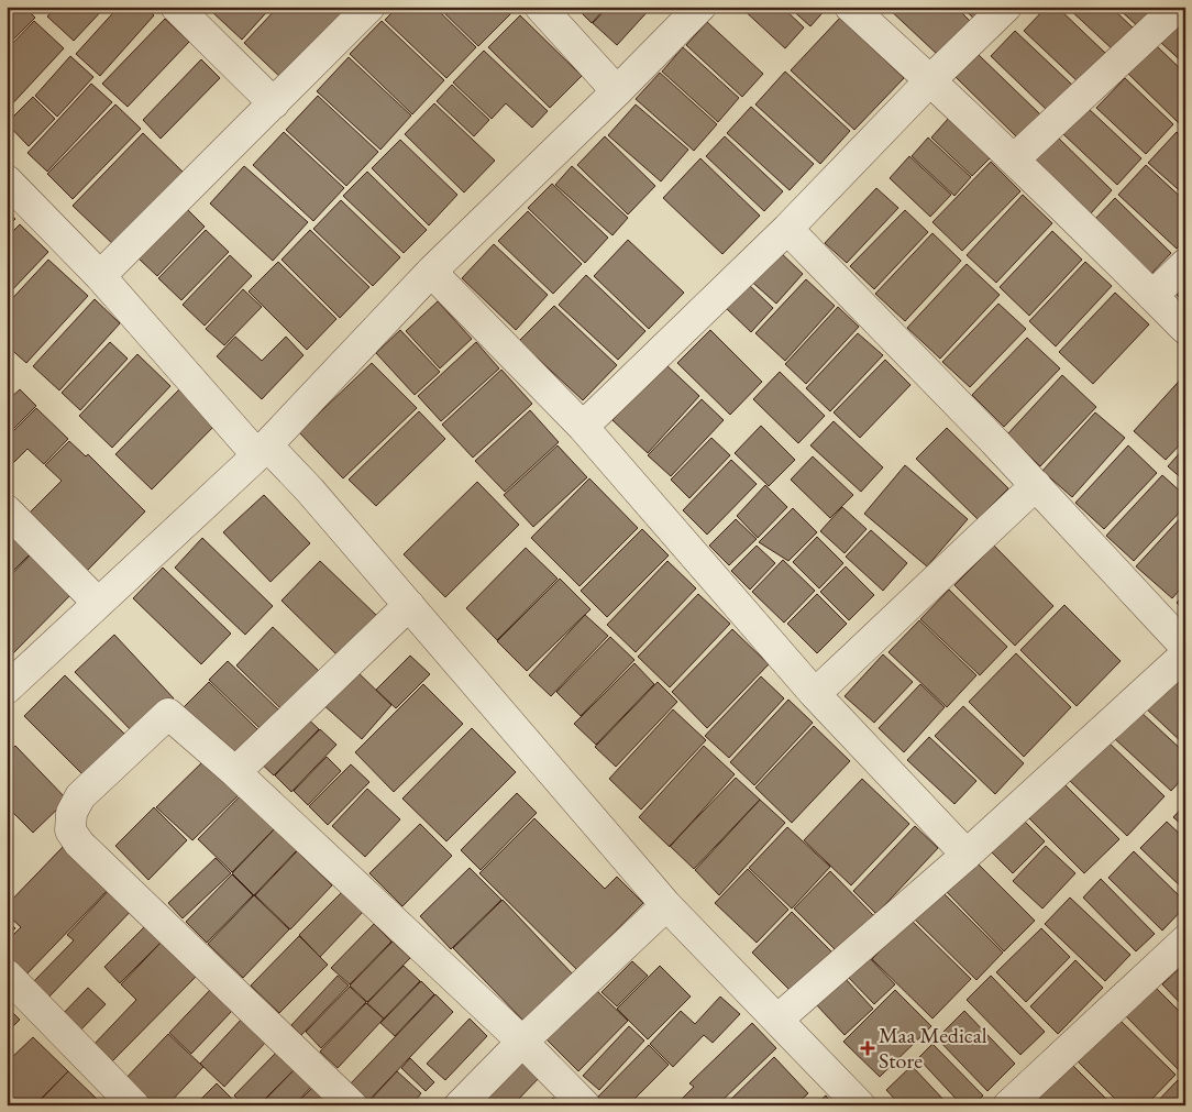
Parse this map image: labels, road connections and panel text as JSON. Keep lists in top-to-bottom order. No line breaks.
{"places":{"health":["Maa Medical Store"]}}
